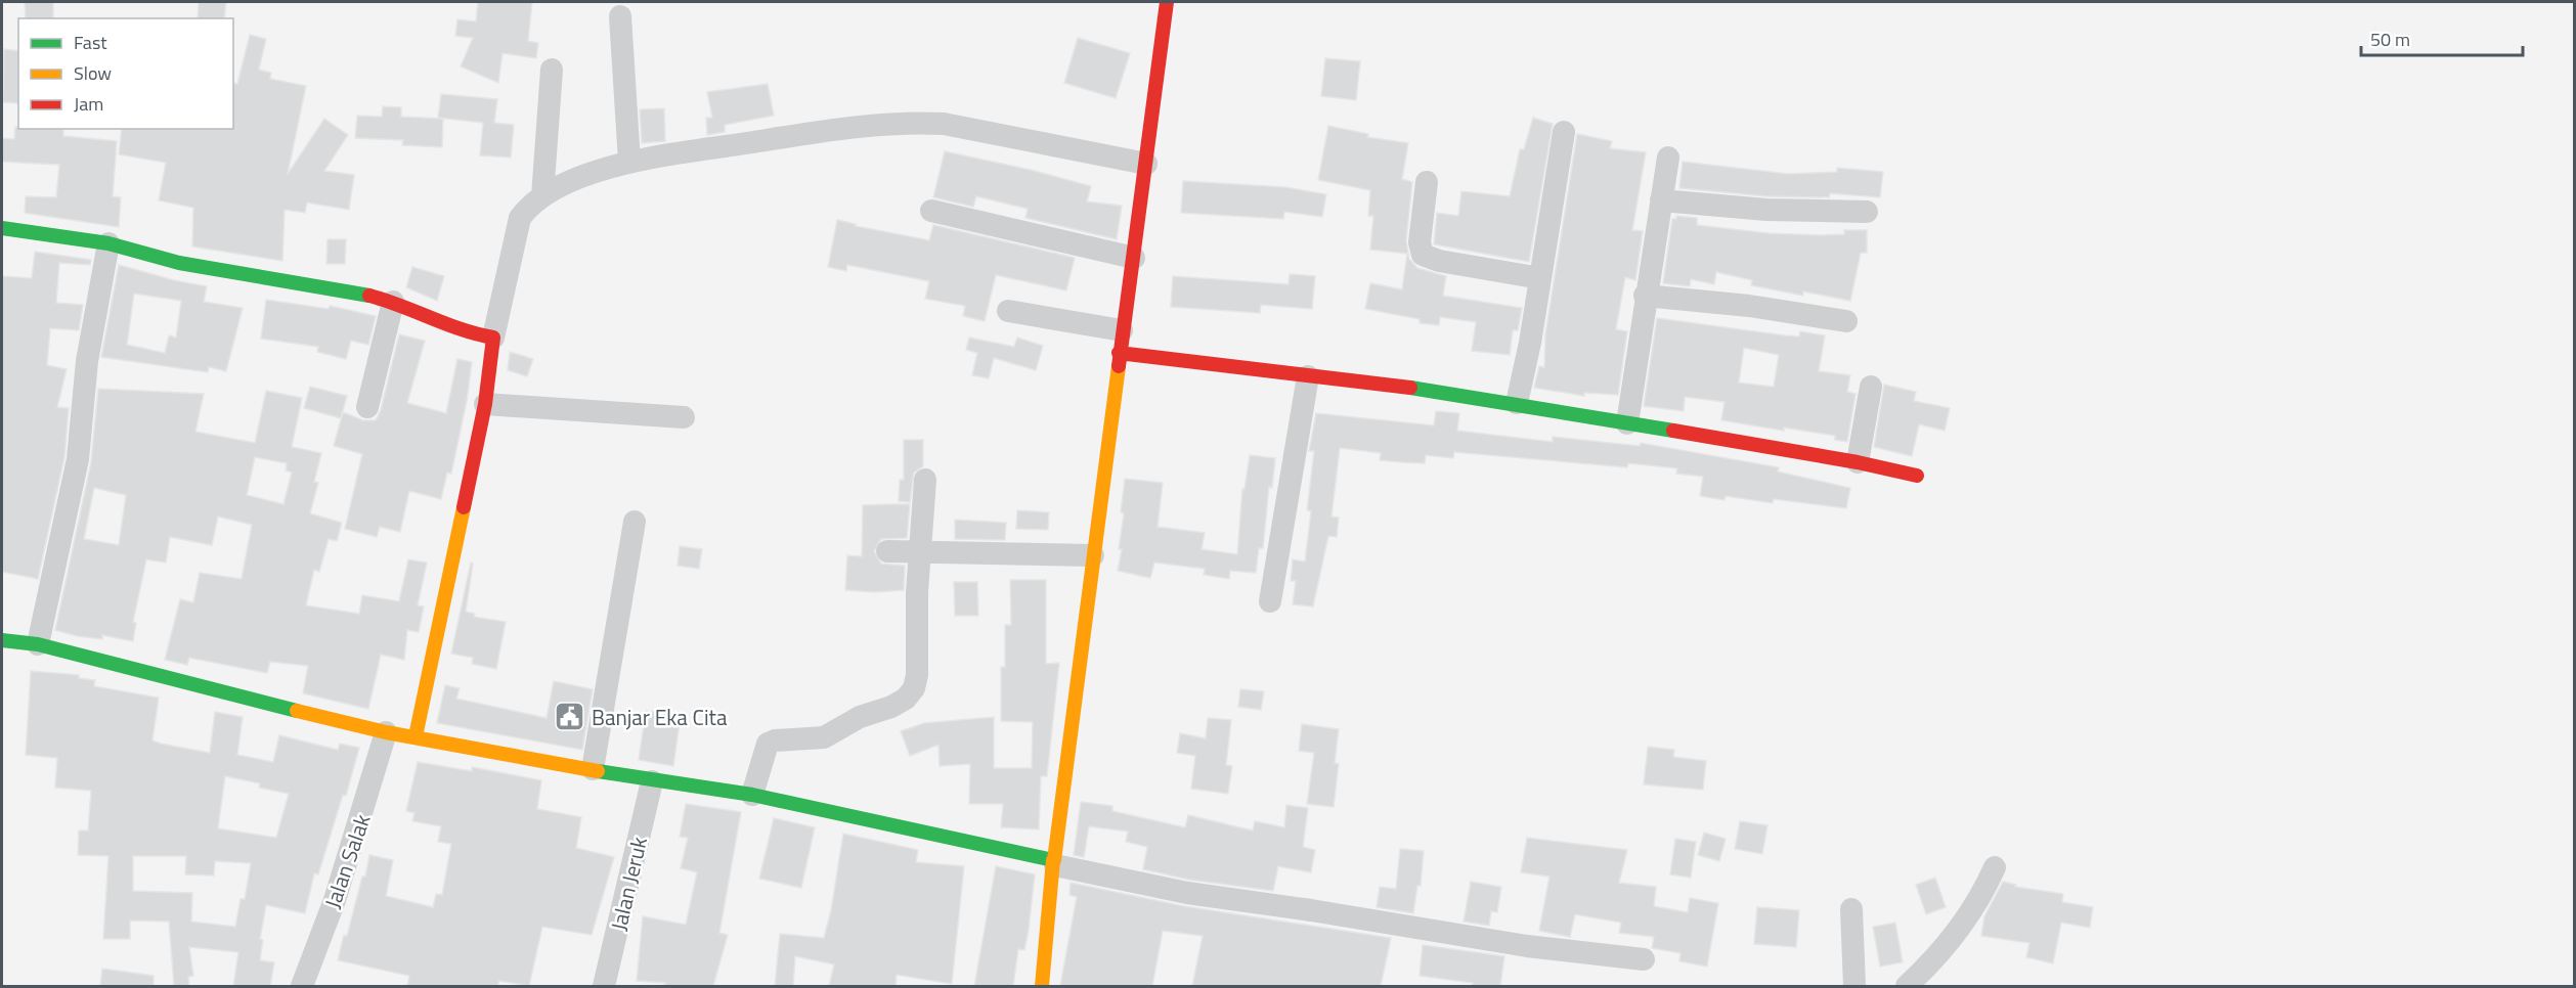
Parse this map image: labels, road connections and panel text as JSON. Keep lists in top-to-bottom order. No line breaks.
{"streets":{"street":["Jalan Salak","Jalan Jeruk"]},"places":{"public building":["Banjar Eka Cita"]},"legend":["Fast","Slow","Jam"],"scale_bar":"50 m"}
